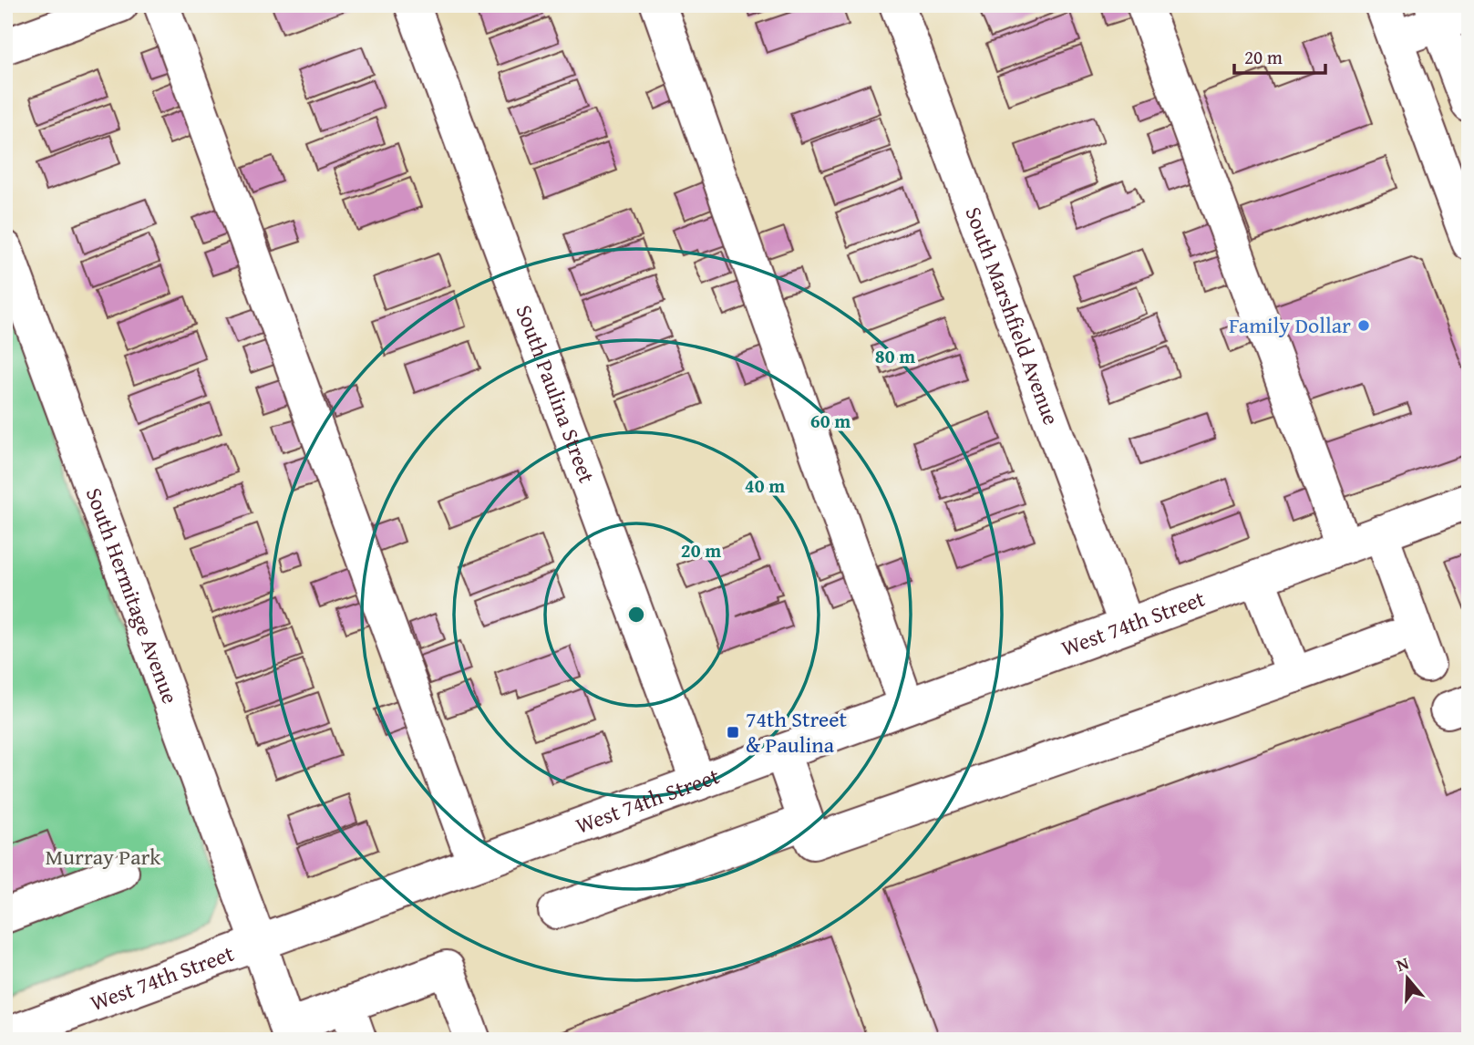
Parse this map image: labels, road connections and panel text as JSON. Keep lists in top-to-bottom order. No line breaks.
{"streets":{"street":["South Marshfield Avenue","South Paulina Street","South Hermitage Avenue","West 74th Street"]},"crossings":[["South Marshfield Avenue","West 74th Street"],["South Paulina Street","West 74th Street"],["South Hermitage Avenue","West 74th Street"]],"parks":["Murray Park"],"places":{"other":["Family Dollar"],"transit":["74th Street & Paulina"]},"scale_bar":"20 m","north":"top","rings":["80 m","60 m","40 m","20 m"]}
